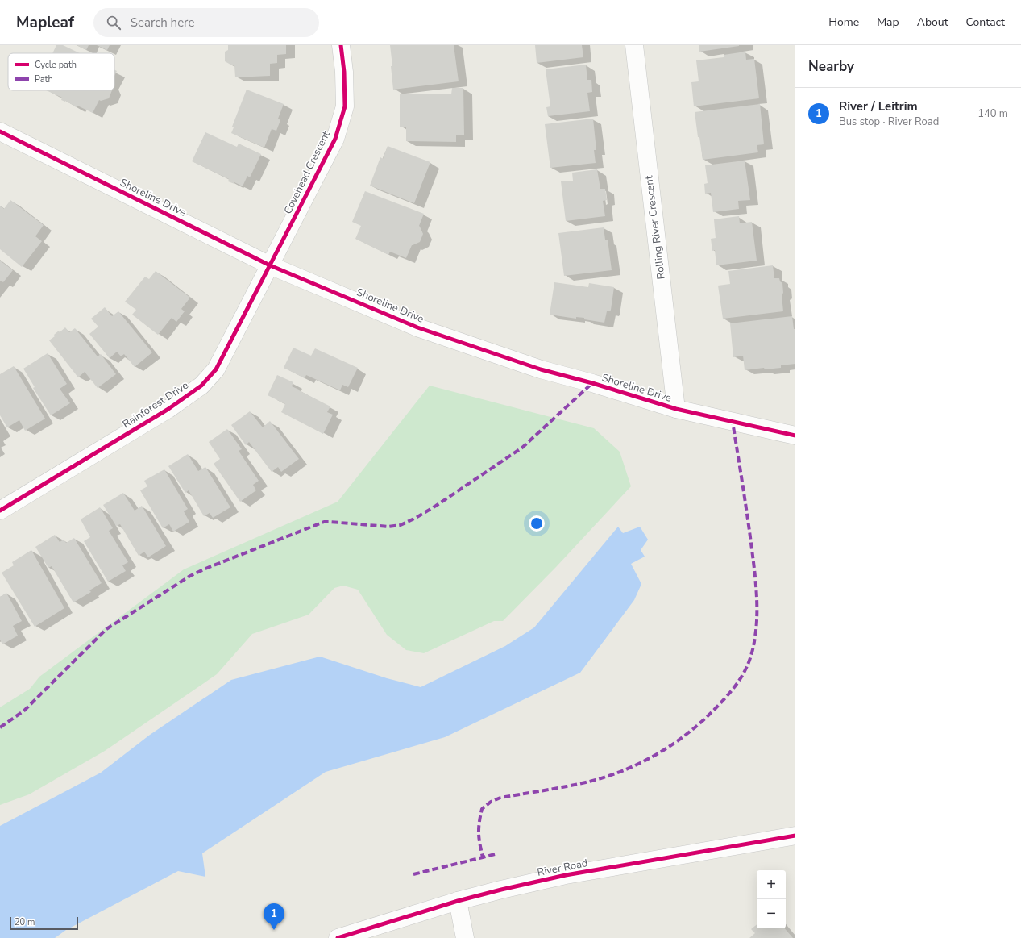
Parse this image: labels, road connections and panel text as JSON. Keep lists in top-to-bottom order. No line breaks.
{"streets":{"street":["Covehead Crescent","Shoreline Drive","Rolling River Crescent","Rainforest Drive","River Road"]},"crossings":[["Covehead Crescent","Shoreline Drive"],["Covehead Crescent","Rainforest Drive"],["Shoreline Drive","Rolling River Crescent"],["Shoreline Drive","Rainforest Drive"]],"legend":["Cycle path","Path"],"scale_bar":"20 m","page":{"header":"Mapleaf","search":"Search here","nav":["Home","Map","About","Contact"],"heading":"Nearby","list":[{"mark":"1","name":"River / Leitrim","note":"Bus stop · River Road","value":"140 m"}],"map_buttons":["+","−"],"pins":"1","scale":"20 m"}}
